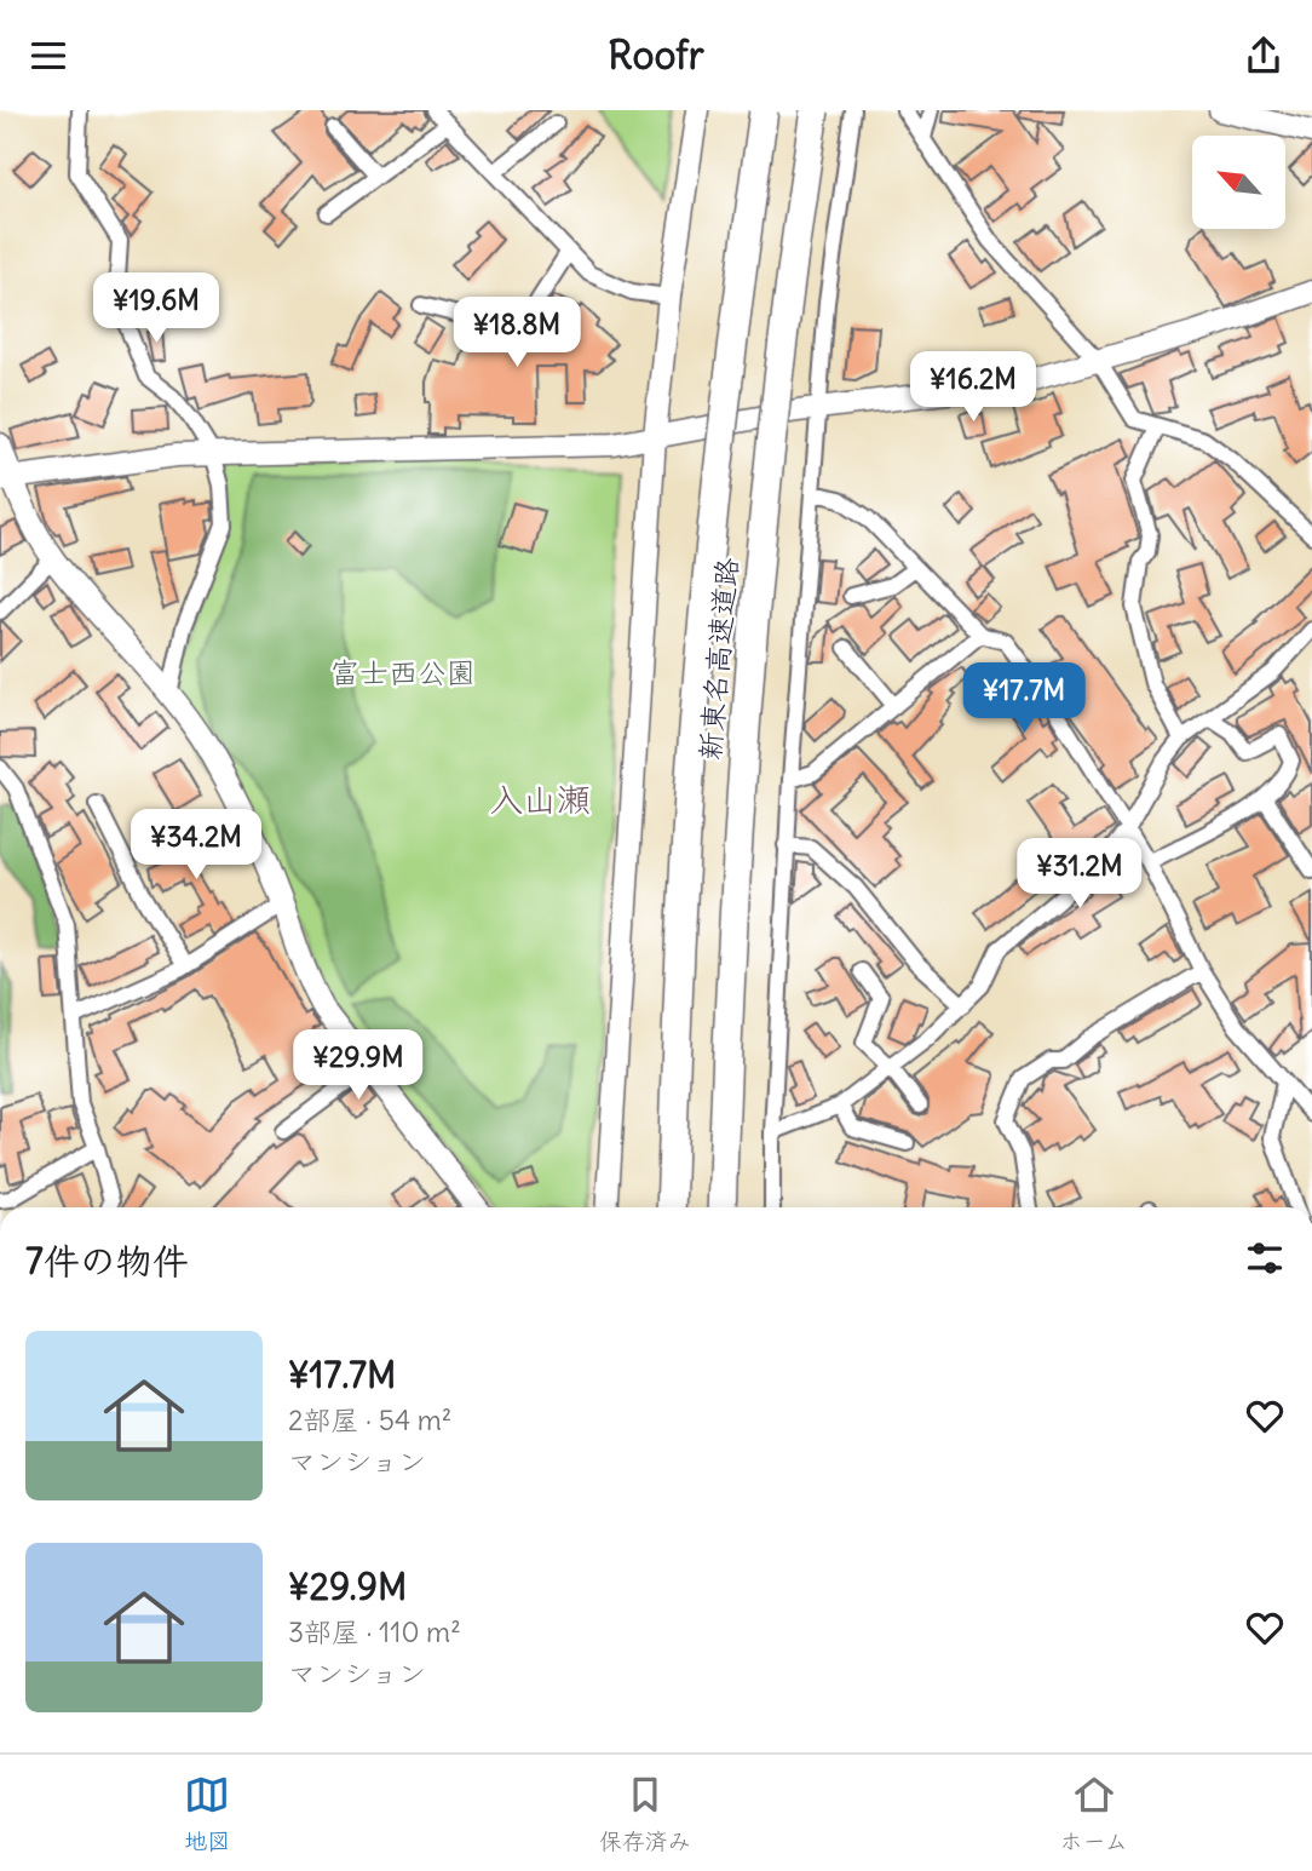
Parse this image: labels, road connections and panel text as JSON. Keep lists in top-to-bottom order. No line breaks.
{"streets":{"highway":["新東名高速道路"]},"districts":["入山瀬"],"parks":["富士西公園"],"north":"top left","page":{"header":"Roofr","price":["¥19.6M","¥18.8M","¥16.2M","¥17.7M","¥34.2M","¥31.2M","¥29.9M"],"heading":"7件の物件","list":[{"name":"¥17.7M","note":"2部屋 · 54 m² · マンション"},{"name":"¥29.9M","note":"3部屋 · 110 m² · マンション"}],"tabs":["地図","保存済み","ホーム"]}}
